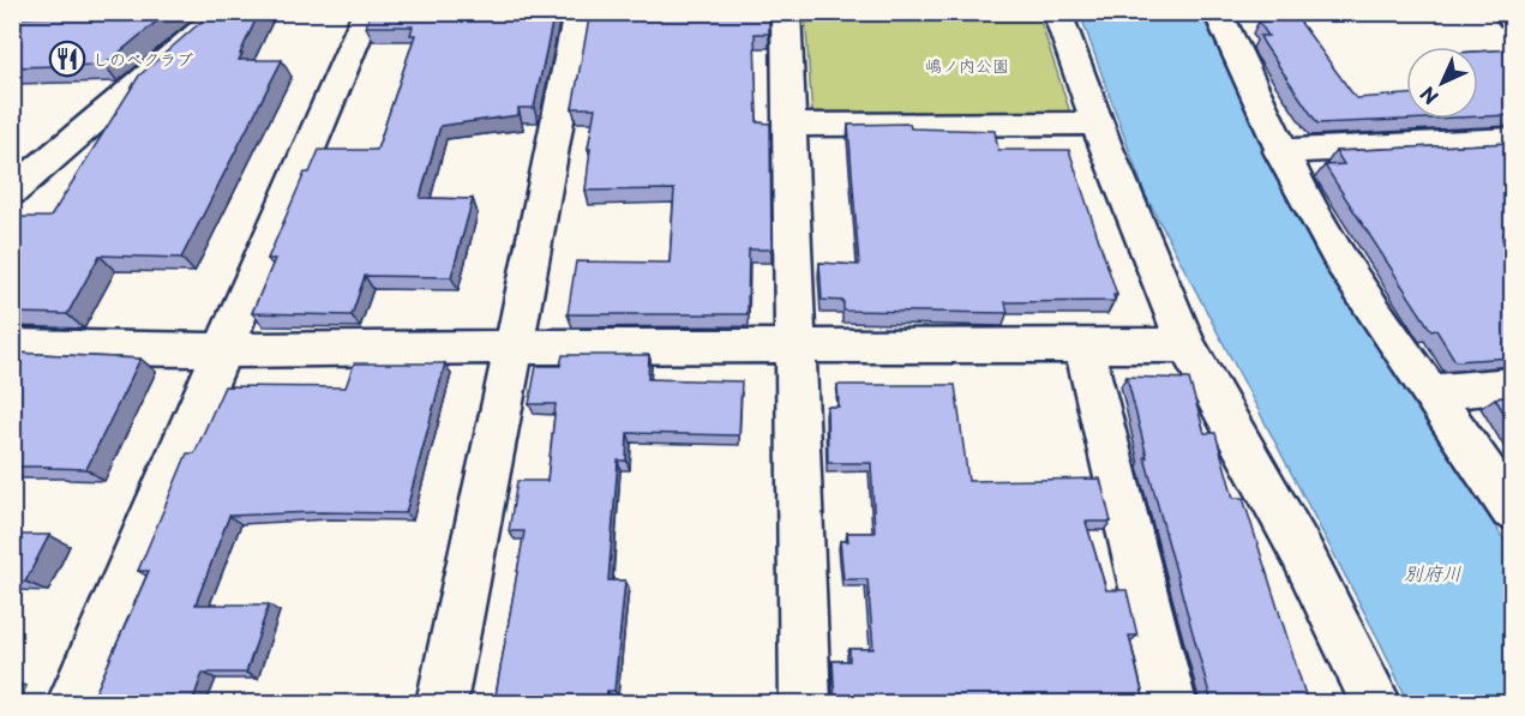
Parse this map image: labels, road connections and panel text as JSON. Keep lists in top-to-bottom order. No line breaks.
{"water":["別府川"],"parks":["嶋ノ内公園"],"places":{"restaurant":["しのべクラブ"]},"north":"bottom left"}
